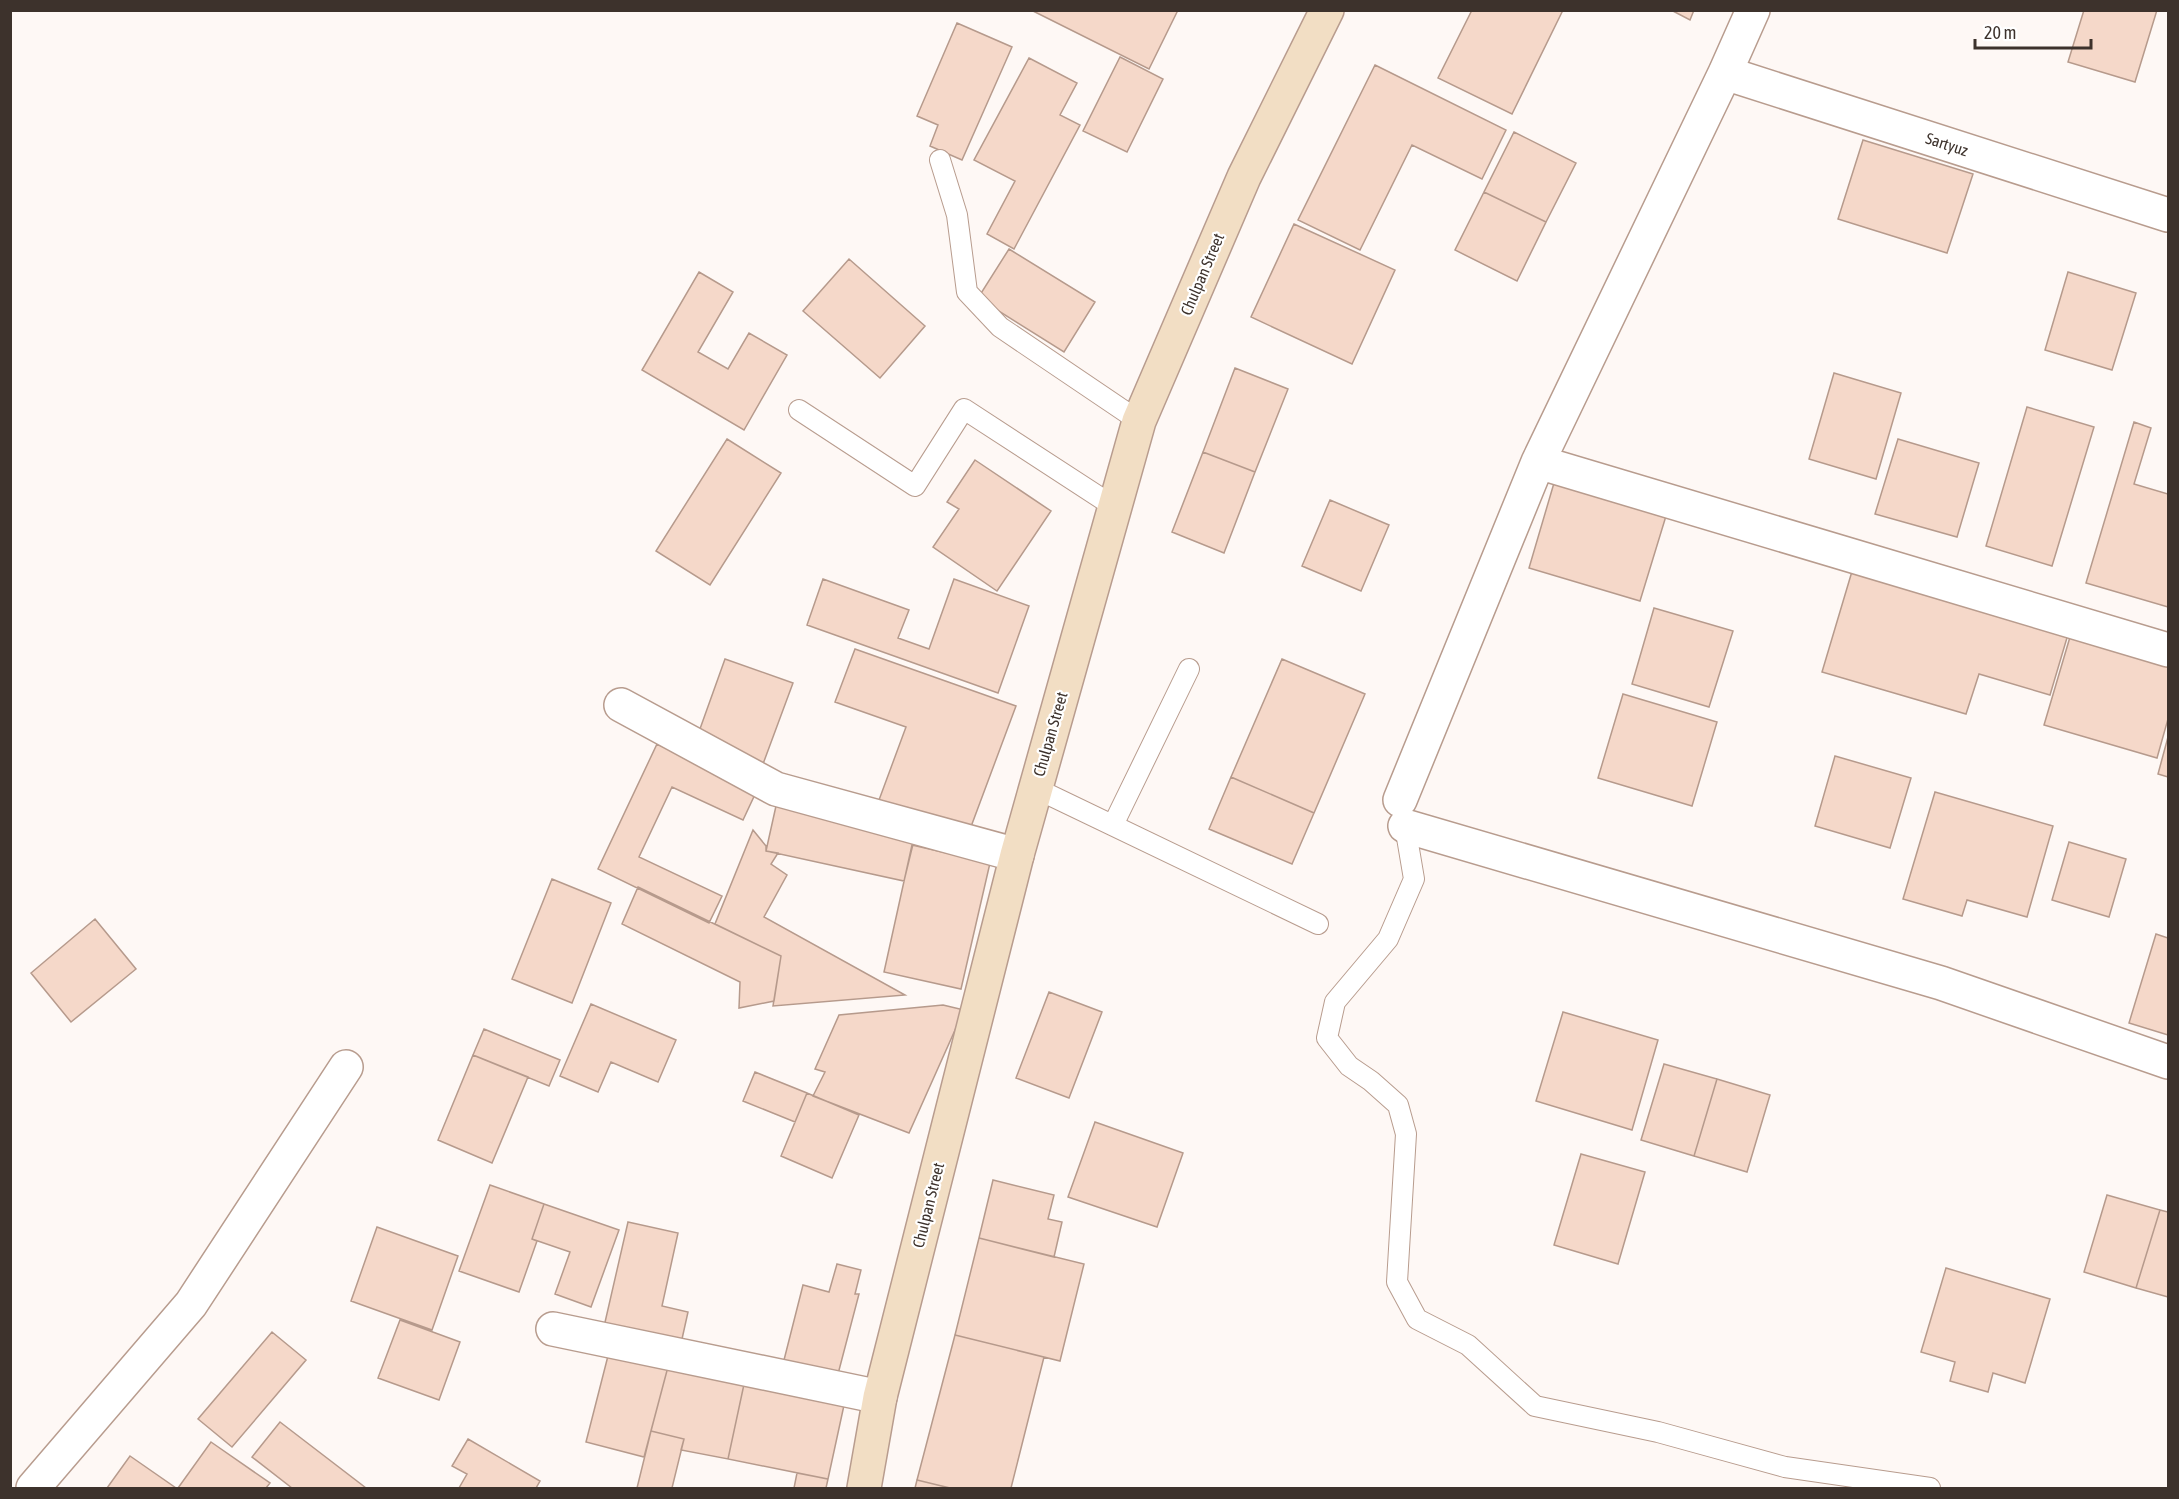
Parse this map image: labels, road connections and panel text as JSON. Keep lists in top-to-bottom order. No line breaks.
{"streets":{"main road":["Chulpan Street"],"street":["Sartyuz"]},"scale_bar":"20 m"}
